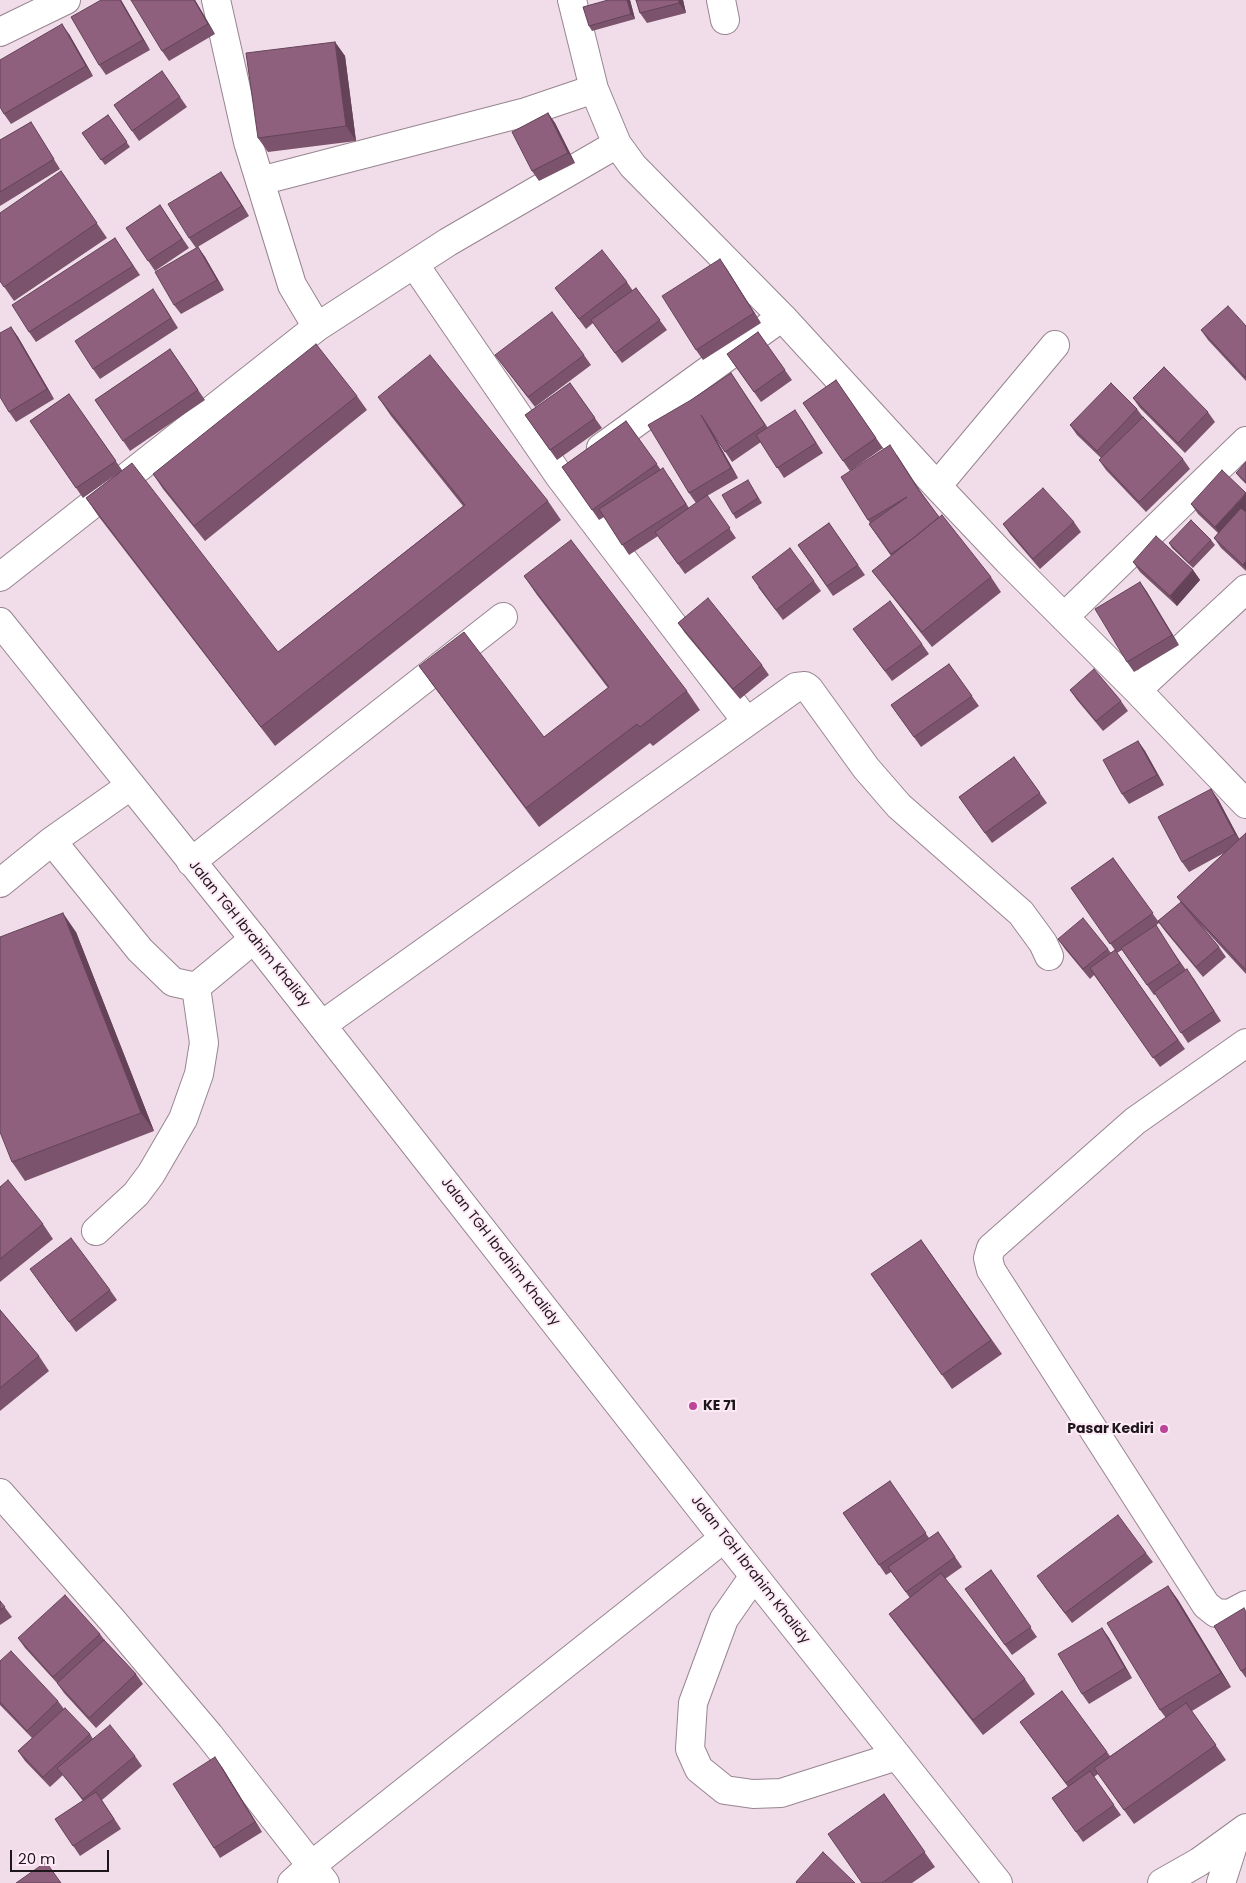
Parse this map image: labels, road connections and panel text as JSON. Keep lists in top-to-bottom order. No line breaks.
{"streets":{"street":["Jalan TGH Ibrahim Khalidy"]},"places":["KE 71","Pasar Kediri"],"scale_bar":"20 m"}
